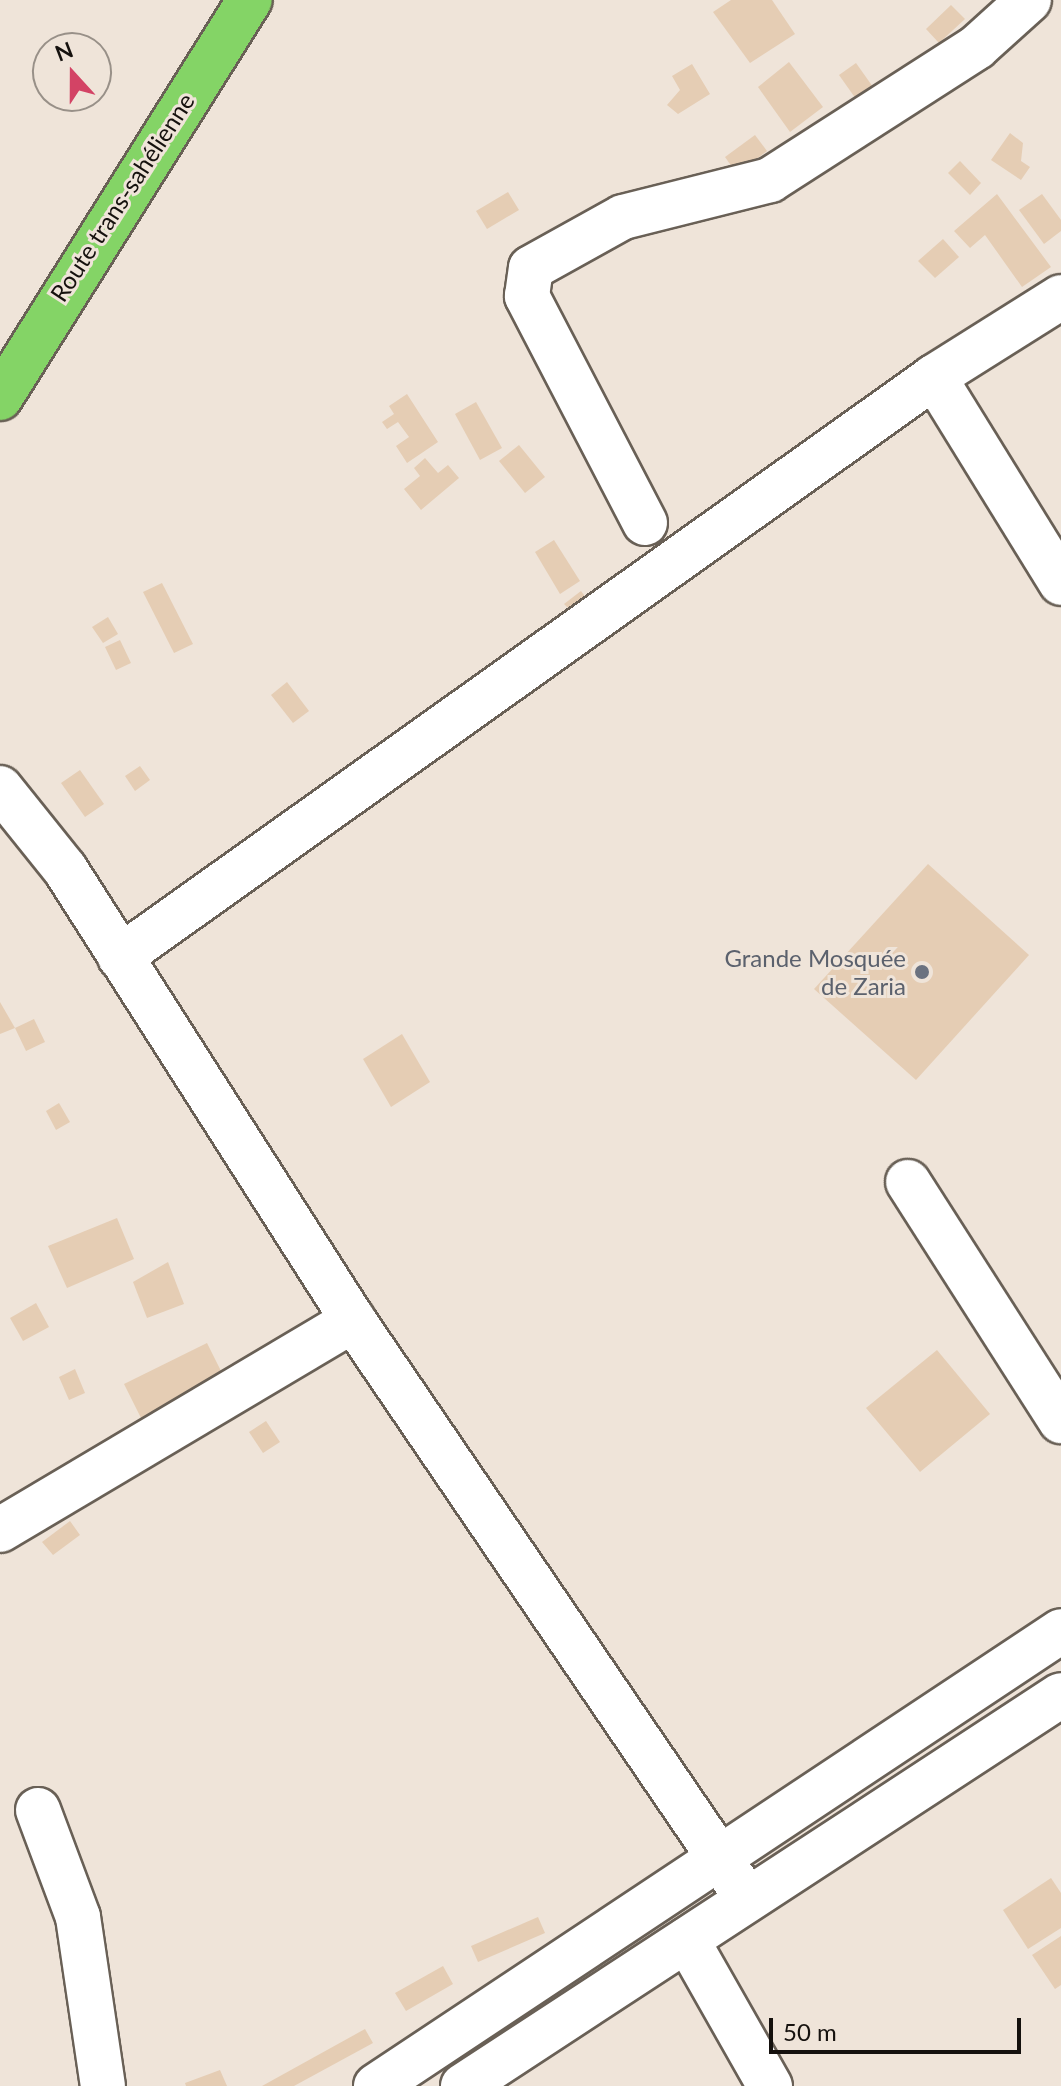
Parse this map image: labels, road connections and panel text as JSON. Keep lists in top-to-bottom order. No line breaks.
{"streets":{"highway":["Route trans-sahélienne"]},"places":["Grande Mosquée de Zaria"],"scale_bar":"50 m","north":"top"}
